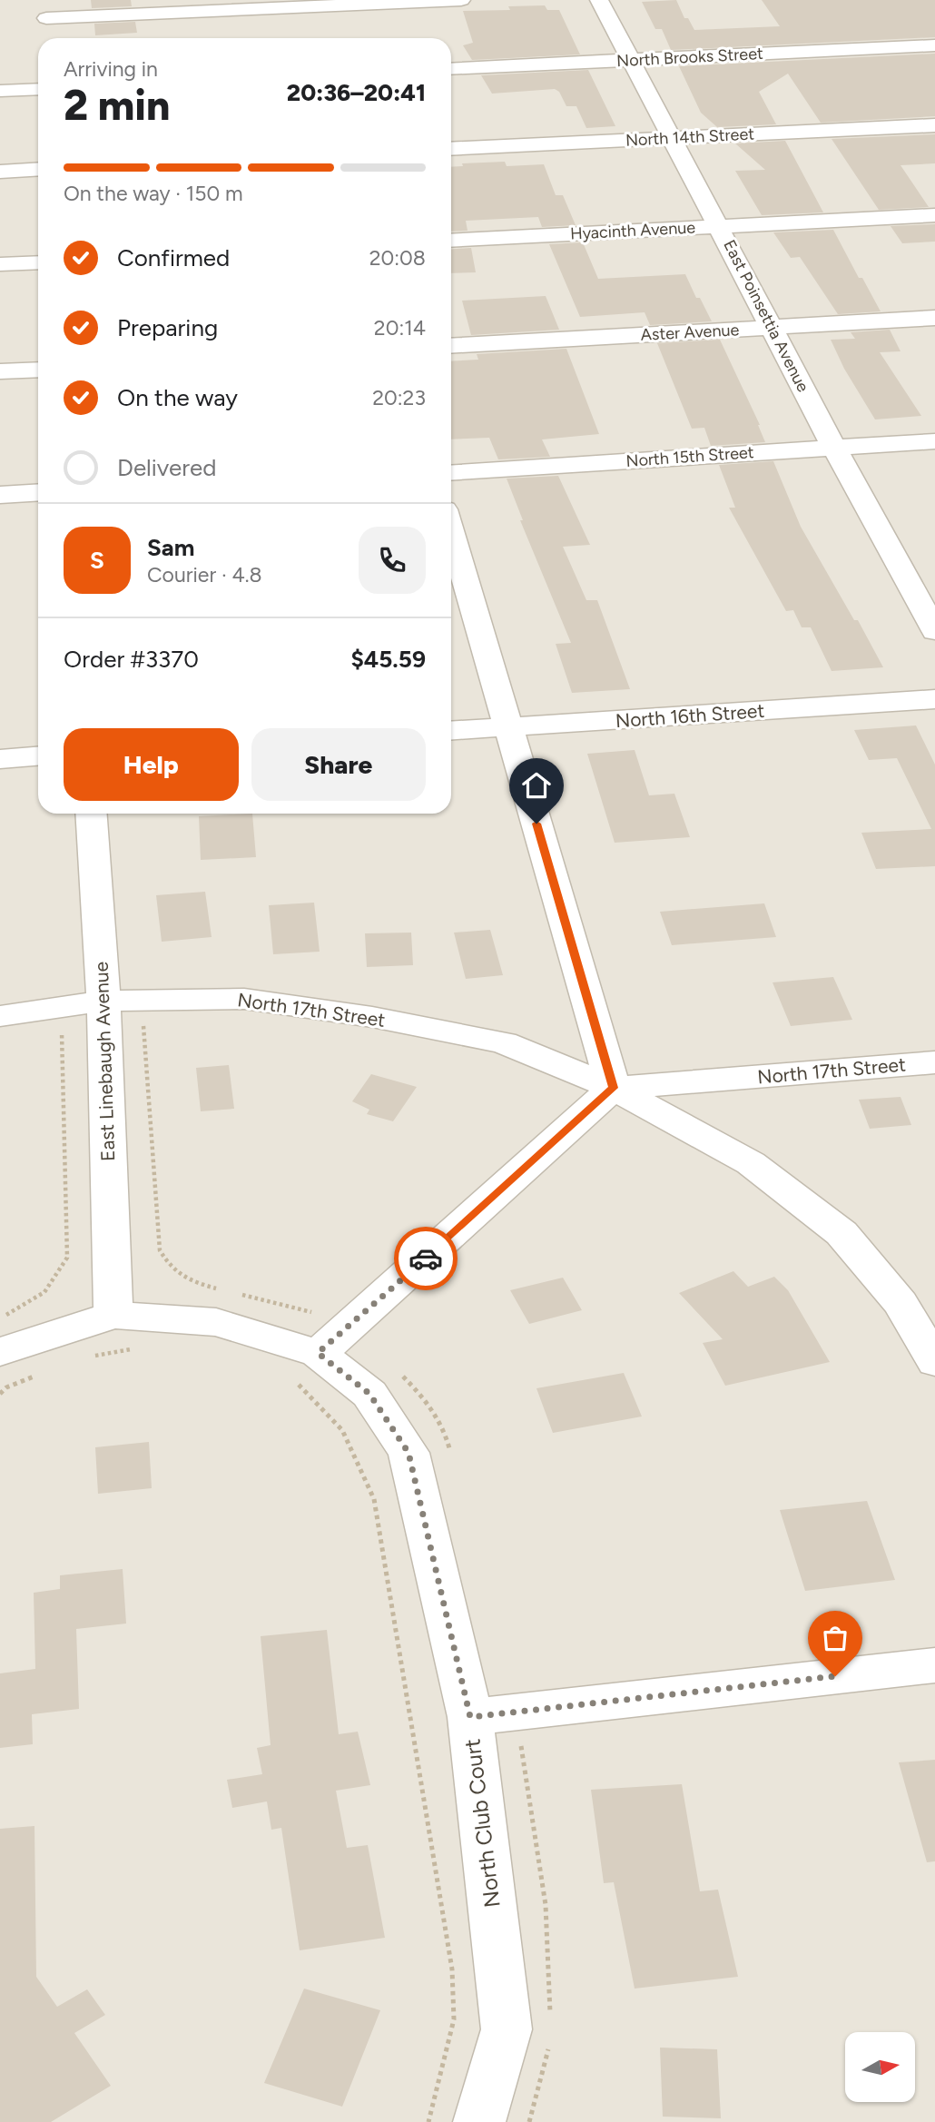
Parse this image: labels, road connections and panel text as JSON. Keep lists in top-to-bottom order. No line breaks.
{"streets":{"street":["North Brooks Street","North 14th Street","Hyacinth Avenue","East Poinsettia Avenue","Aster Avenue","North 15th Street","North 16th Street","North 17th Street","East Linebaugh Avenue","North Club Court"]},"crossings":[["North Brooks Street","East Poinsettia Avenue"],["North 14th Street","East Poinsettia Avenue"],["Hyacinth Avenue","East Poinsettia Avenue"],["East Poinsettia Avenue","Aster Avenue"],["East Poinsettia Avenue","North 15th Street"],["North 17th Street","East Linebaugh Avenue"],["East Linebaugh Avenue","North Club Court"]],"north":"right","page":{"heading":["2 min","Arriving in","20:36–20:41"],"panel":["Sam","Courier · 4.8","Order #3370","$45.59"],"bar":"On the way · 150 m","list":[["Confirmed","20:08"],["Preparing","20:14"],["On the way","20:23"],"Delivered"],"round":"S","buttons":["Help","Share"]}}
